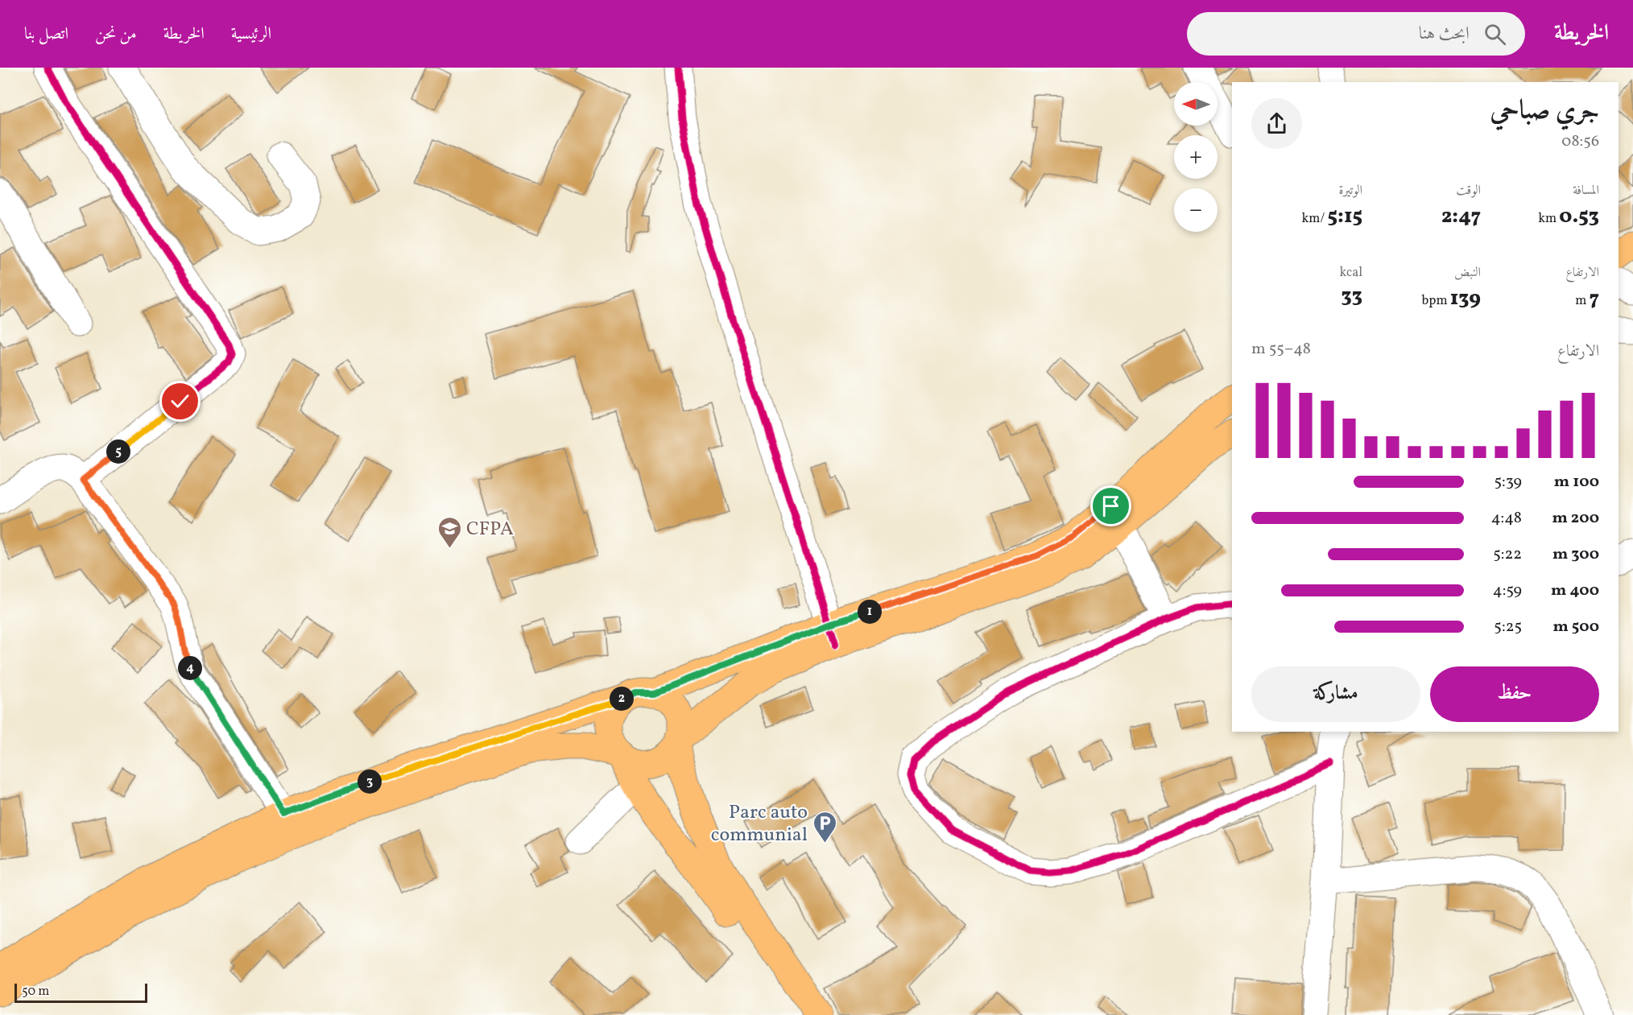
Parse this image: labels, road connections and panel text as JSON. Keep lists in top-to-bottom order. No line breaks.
{"places":{"school or university":["CFPA"],"parking":["Parc auto communial"]},"scale_bar":"50 m","north":"left","page":{"header":"الخريطة","search":"ابحث هنا","nav":["الرئيسية","الخريطة","من نحن","اتصل بنا"],"map_buttons":["+","−"],"heading":["جري صباحي","08:56"],"stats":[["المسافة","0.53 km"],["الوقت","2:47"],["الوتيرة","5:15 /km"],["الارتفاع","7 m"],["النبض","139 bpm"],["kcal","33"]],"chart":["الارتفاع","48–55 m"],"pins":["5","1","4","2","3"],"list":[{"name":"100 m","note":"5:39"},{"name":"200 m","note":"4:48"},{"name":"300 m","note":"5:22"},{"name":"400 m","note":"4:59"},{"name":"500 m","note":"5:25"}],"buttons":["حفظ","مشاركة"],"scale":"50 m"}}
